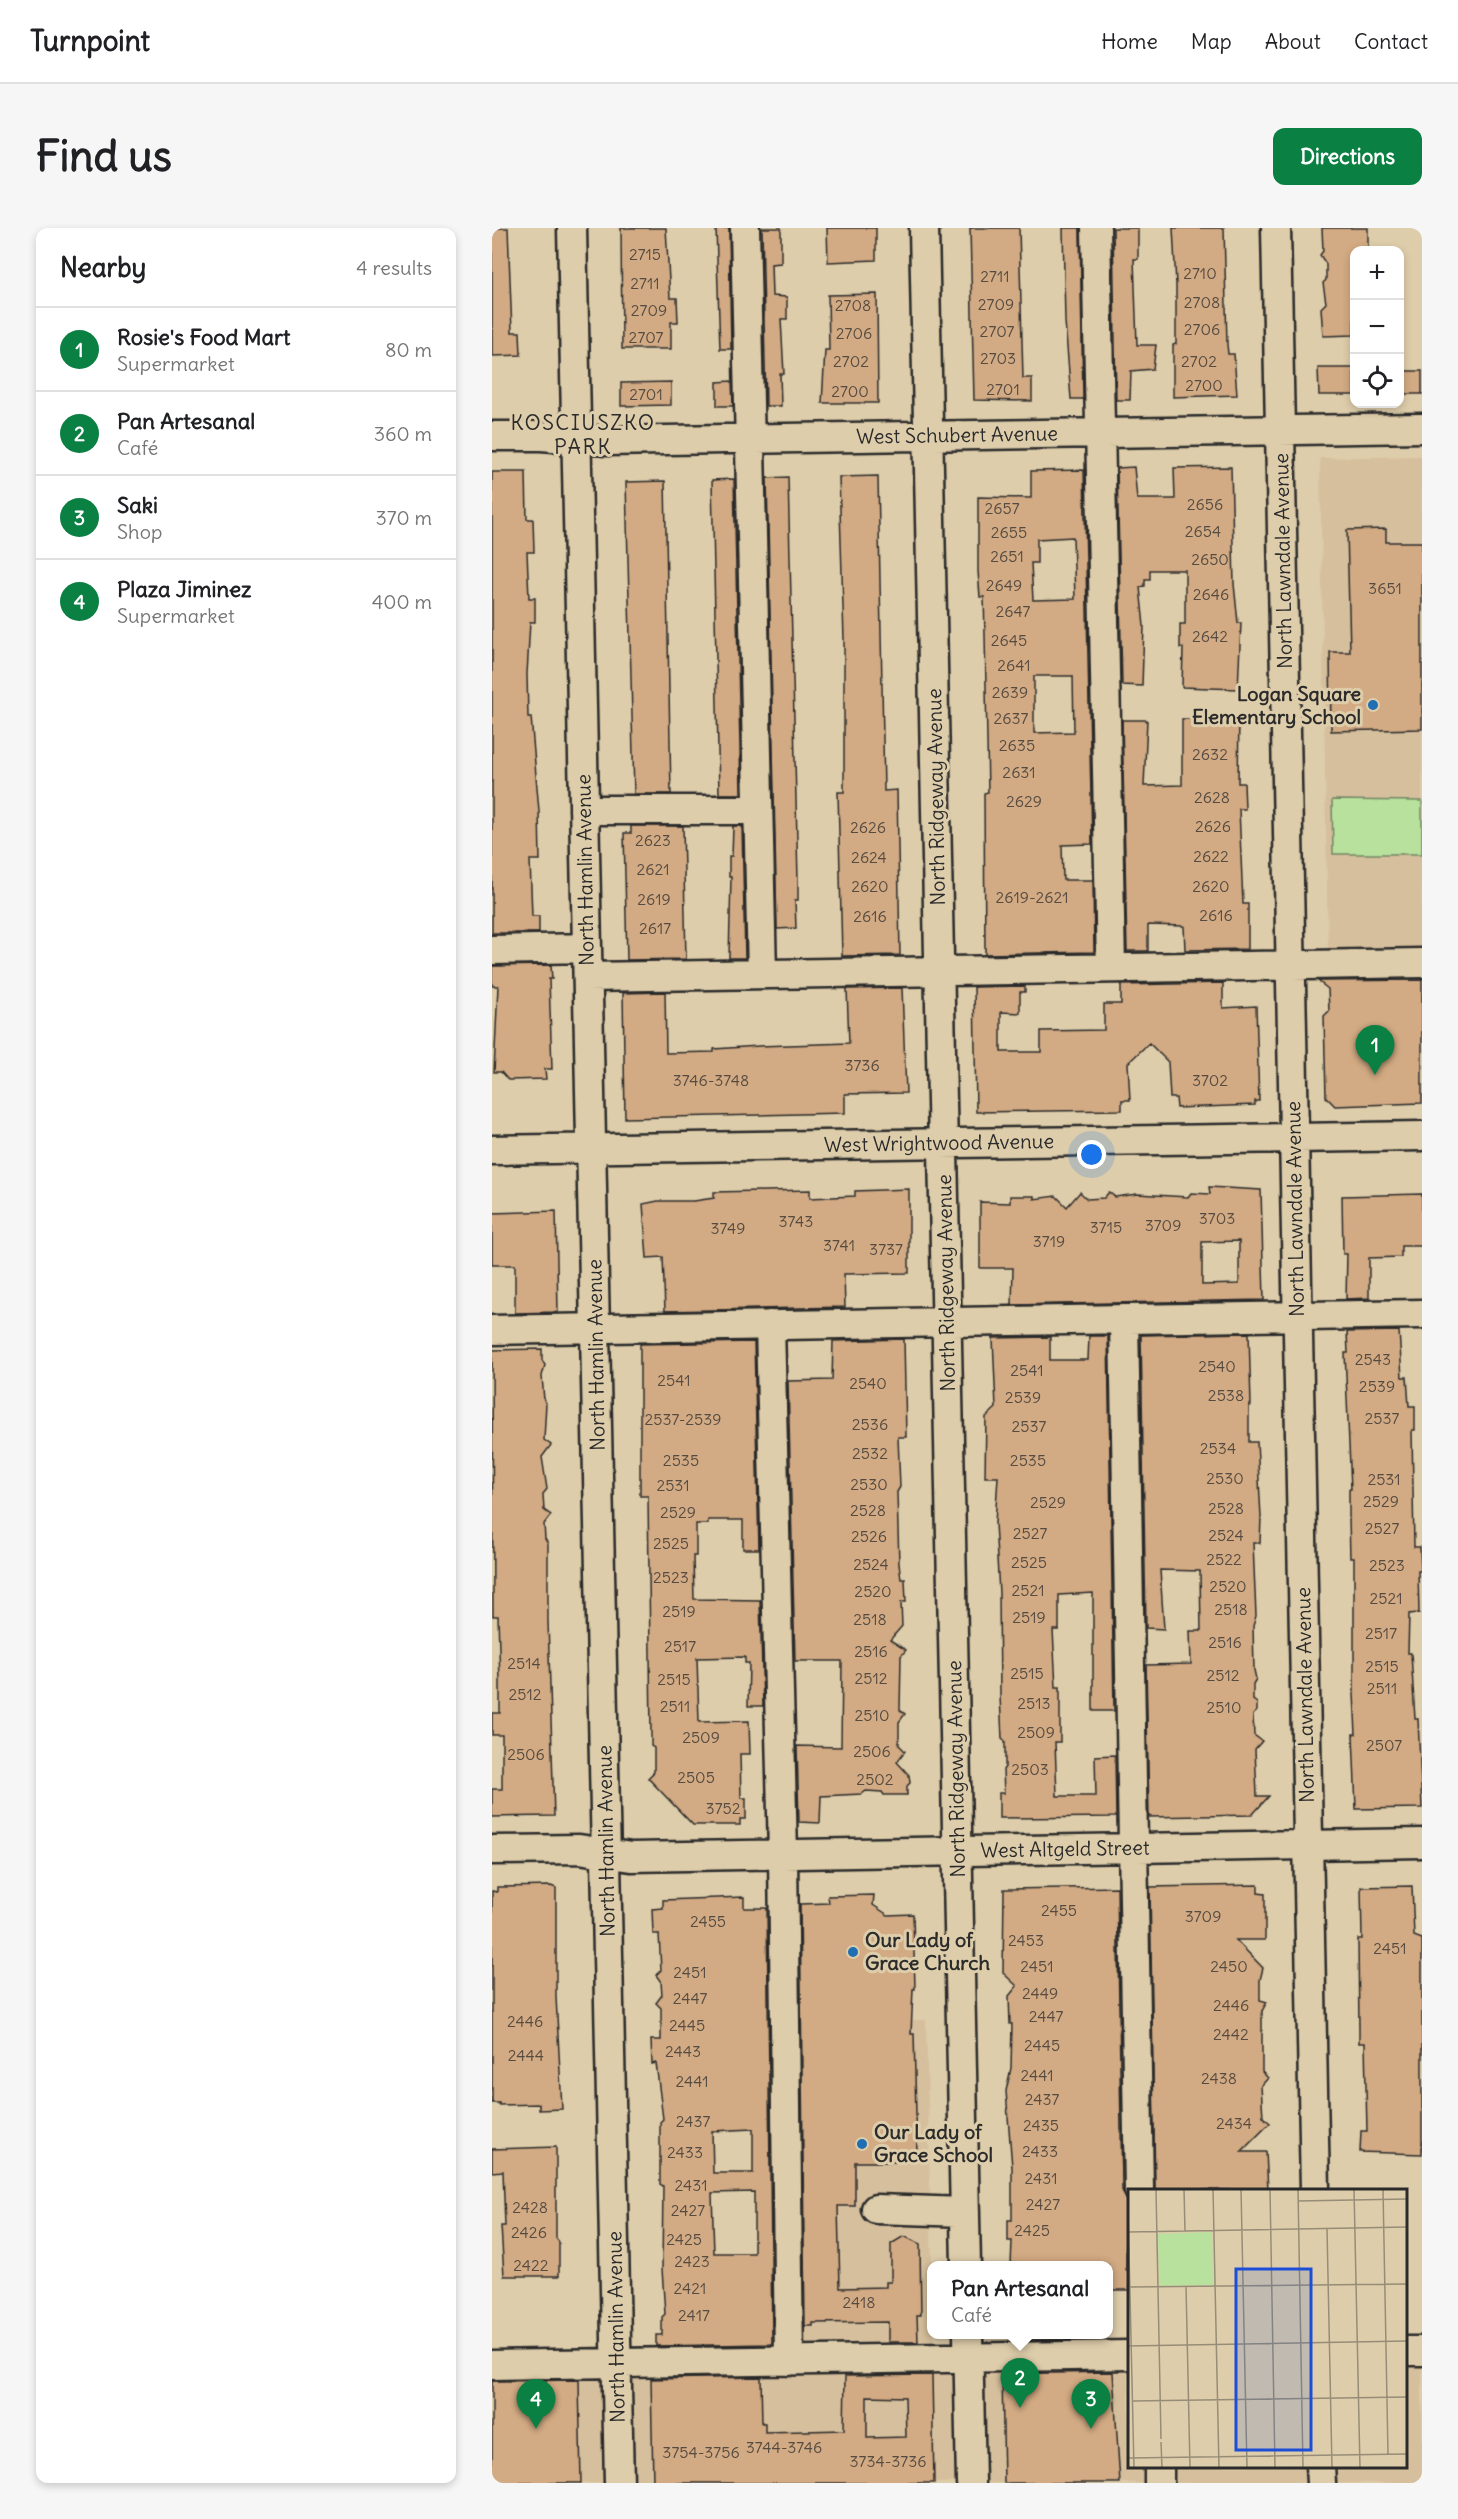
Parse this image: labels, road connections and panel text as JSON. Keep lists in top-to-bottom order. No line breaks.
{"streets":{"street":["West Schubert Avenue","North Lawndale Avenue","North Ridgeway Avenue","North Hamlin Avenue","West Wrightwood Avenue","West Altgeld Street"]},"crossings":[["West Schubert Avenue","North Lawndale Avenue"],["West Schubert Avenue","North Ridgeway Avenue"],["West Schubert Avenue","North Hamlin Avenue"],["North Lawndale Avenue","West Wrightwood Avenue"],["North Lawndale Avenue","West Altgeld Street"],["North Ridgeway Avenue","West Wrightwood Avenue"],["North Ridgeway Avenue","West Altgeld Street"],["North Hamlin Avenue","West Wrightwood Avenue"],["North Hamlin Avenue","West Altgeld Street"]],"districts":["KOSCIUSZKO PARK"],"places":["Logan Square Elementary School","Our Lady of Grace Church","Our Lady of Grace School"],"house_numbers":["2715","2710","2711","2711","2708","2709","2708","2709","2706","2707","2706","2707","2703","2702","2702","2700","2701","2700","2701","2656","2657","2654","2655","2651","2650","2649","3651","2646","2647","2642","2645","2641","2639","2637","2635","2632","2631","2628","2629","2626","2626","2623","2622","2624","2621","2620","2620","2619-2621","2619","2616","2616","2617","3736","3746-3748","3702","3703","3743","3709","3715","3749","3719","3741","3737","2543","2540","2541","2541","2540","2539","2538","2539","2537","2537-2539","2536","2537","2534","2532","2535","2535","2530","2531","2530","2531","2529","2529","2528","2528","2529","2527","2527","2524","2526","2525","2522","2525","2524","2523","2523","2520","2521","2520","2521","2518","2519","2519","2518","2517","2516","2517","2516","2514","2515","2515","2512","2512","2515","2511","2512","2513","2511","2510","2510","2509","2509","2507","2506","2506","2503","2505","2502","3752","2455","3709","2455","2453","2451","2451","2450","2451","2449","2447","2446","2447","2446","2445","2442","2445","2443","2444","2441","2438","2441","2437","2437","2434","2435","2433","2433","2431","2431","2427","2428","2427","2425","2426","2425","2423","2422","2421","2418","2417","3744-3746","3754-3756","3734-3736"],"page":{"header":"Turnpoint","nav":["Home","Map","About","Contact"],"buttons":"Directions","title":"Find us","heading":["Nearby","4 results"],"map_buttons":["+","−"],"list":[{"mark":"1","name":"Rosie's Food Mart","note":"Supermarket","value":"80 m"},{"mark":"2","name":"Pan Artesanal","note":"Café","value":"360 m"},{"mark":"3","name":"Saki","note":"Shop","value":"370 m"},{"mark":"4","name":"Plaza Jiminez","note":"Supermarket","value":"400 m"}],"pins":["1","2","3","4"],"popup":["Pan Artesanal","Café"]}}
